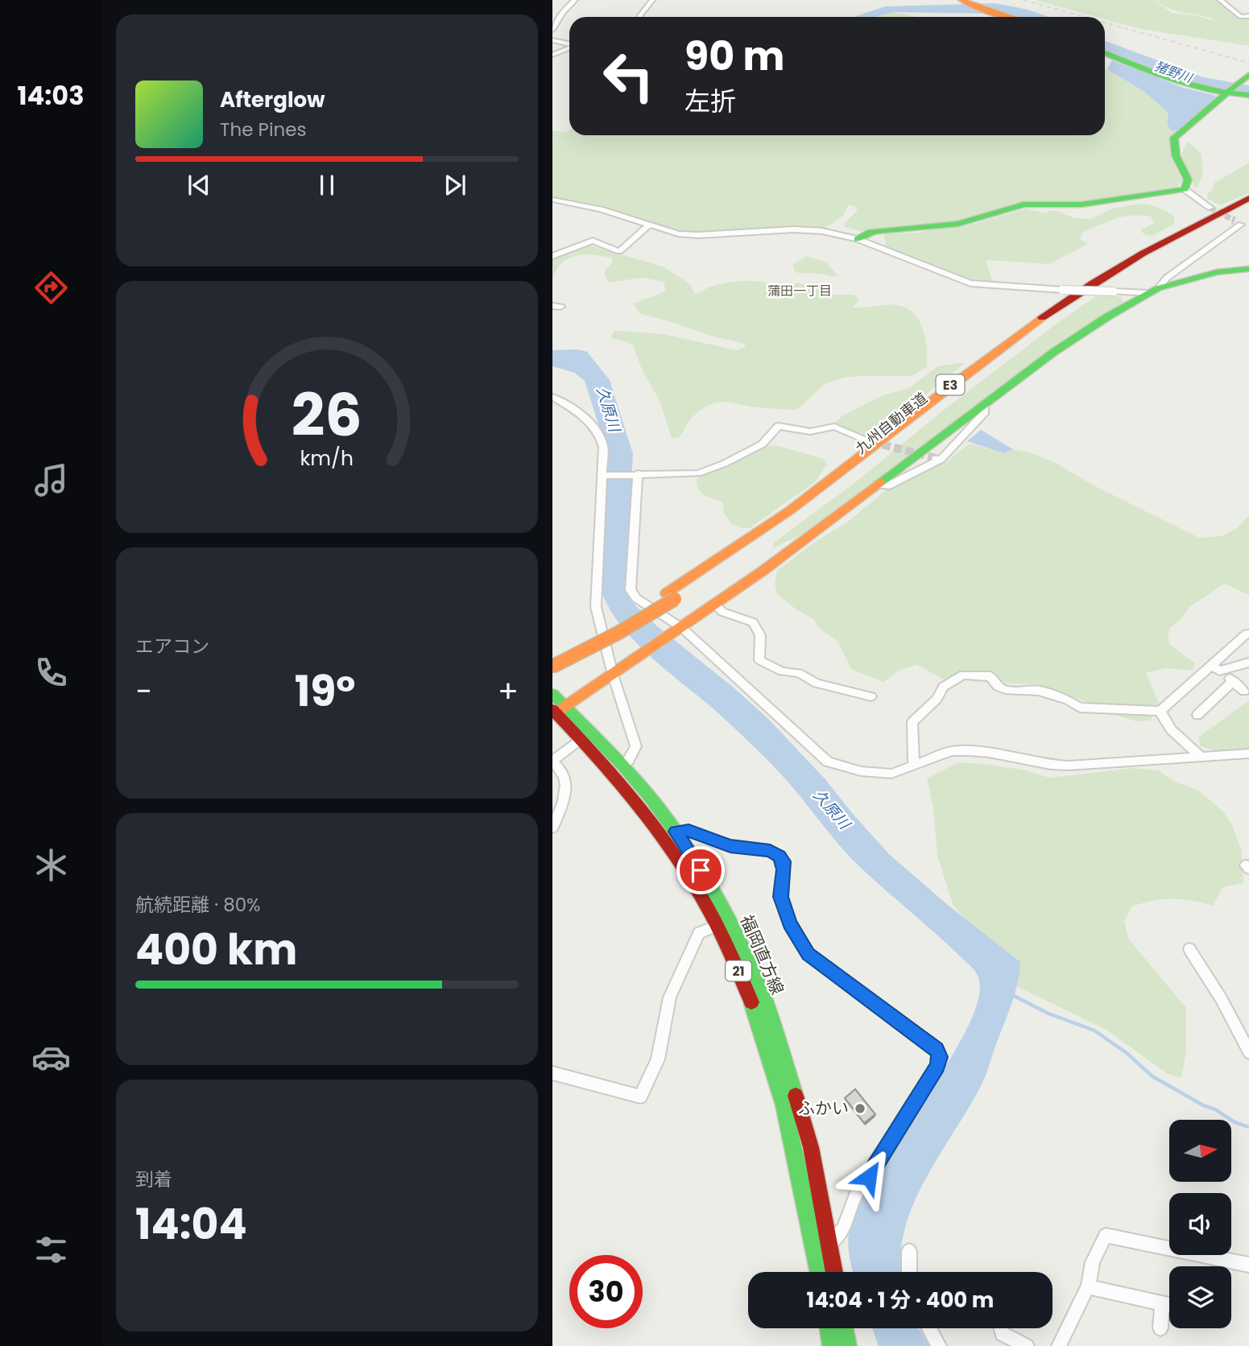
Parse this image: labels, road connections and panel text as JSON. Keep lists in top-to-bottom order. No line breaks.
{"streets":{"main road":["E3","九州自動車道","福岡直方線","21"]},"districts":["蒲田一丁目"],"water":["猪野川","久原川"],"places":["ふかい"],"north":"right","page":{"tabs":"14:03","turn":["90 m","左折"],"song":["Afterglow","The Pines"],"tile":["エアコン",["航続距離 · 80%","400 km"],["到着","14:04"]],"heat":["−","19°","+"],"limit":"30","trip":"14:04 · 1 分 · 400 m","gauge":["26","km/h"]}}
